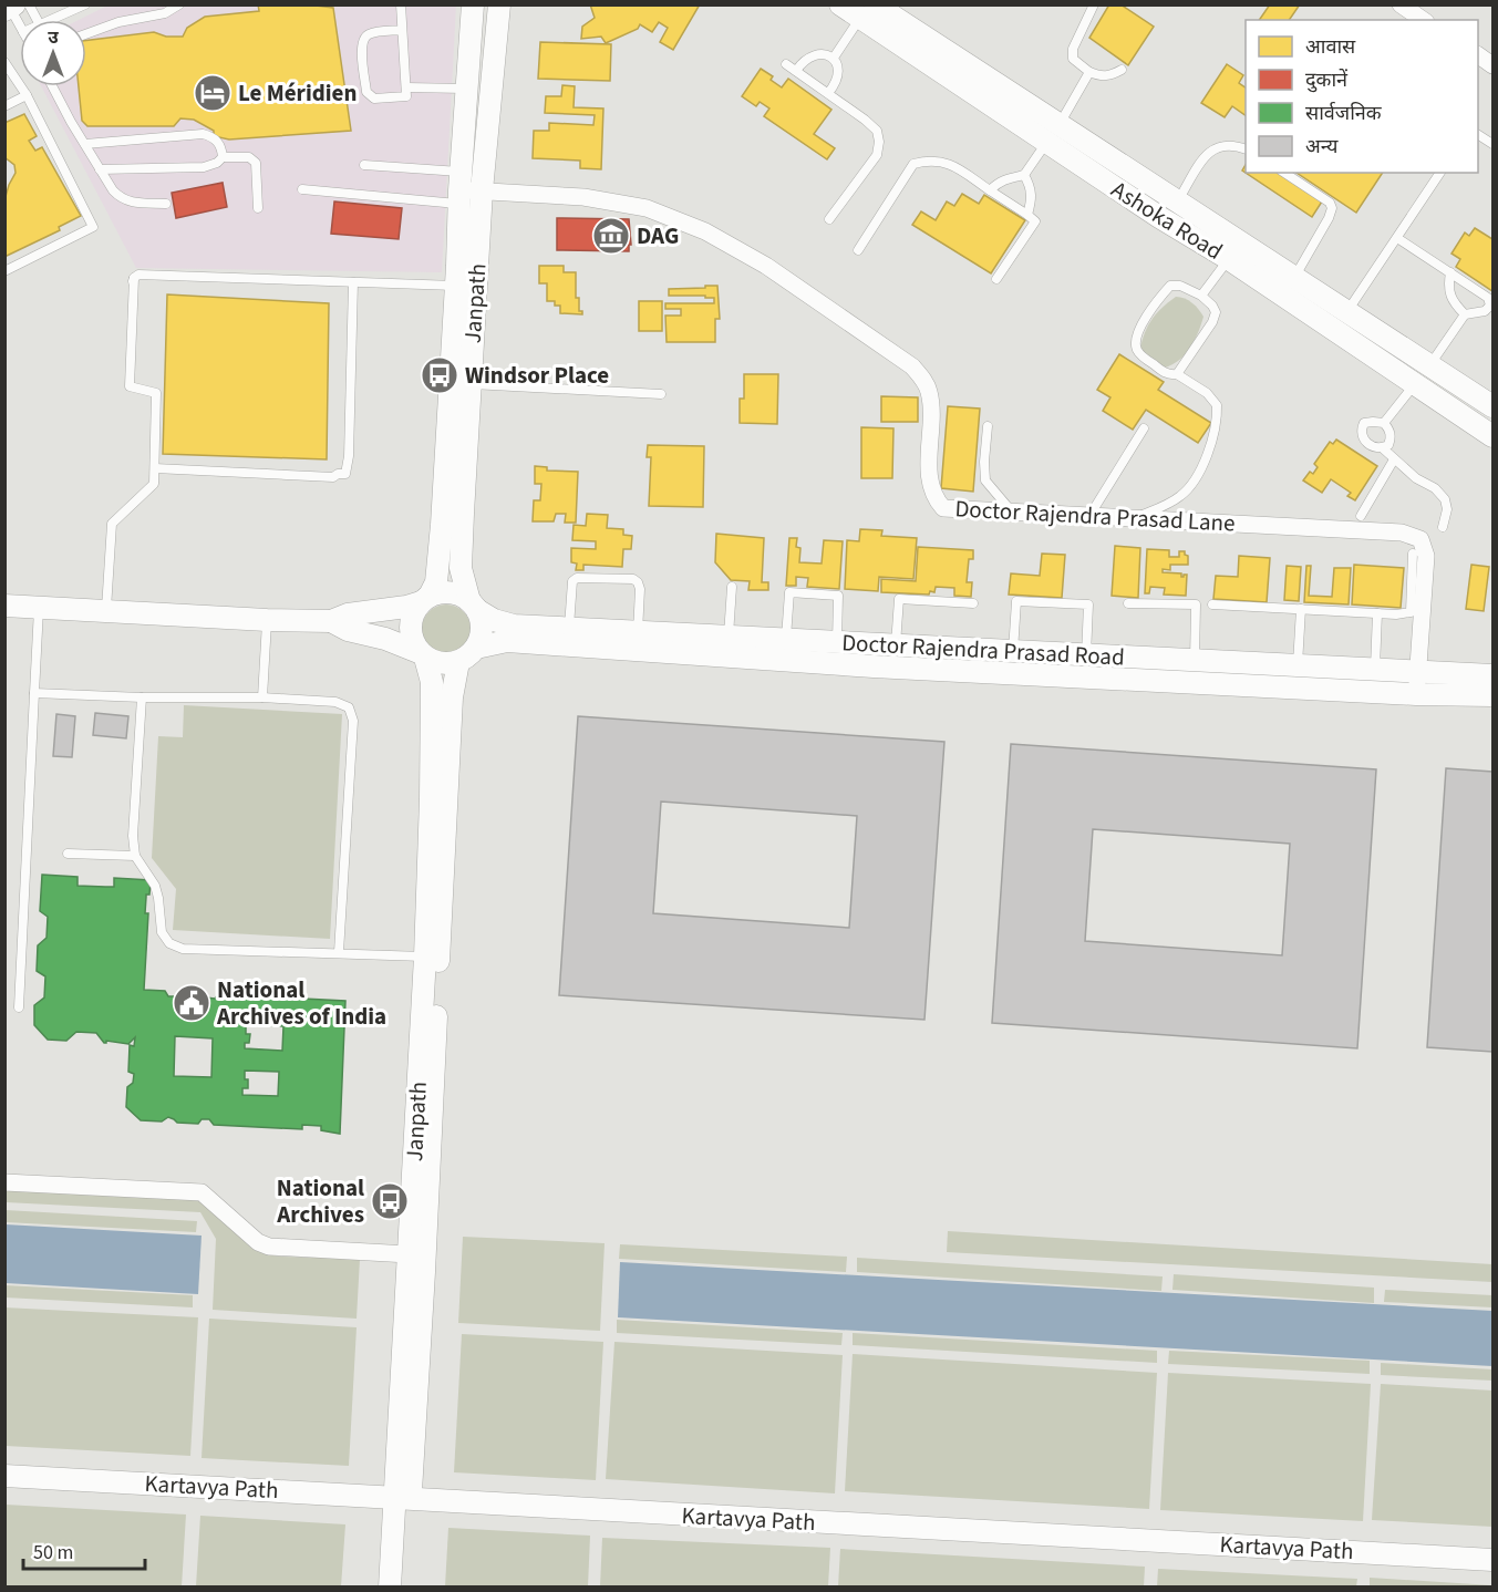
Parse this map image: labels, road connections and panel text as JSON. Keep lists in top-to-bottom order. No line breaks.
{"streets":{"main road":["Ashoka Road","Janpath","Doctor Rajendra Prasad Road","Kartavya Path"],"street":["Doctor Rajendra Prasad Lane"]},"crossings":[["Janpath","Doctor Rajendra Prasad Lane"],["Janpath","Doctor Rajendra Prasad Road"],["Janpath","Kartavya Path"],["Doctor Rajendra Prasad Lane","Doctor Rajendra Prasad Road"]],"places":{"hotel":["Le Méridien"],"museum":["DAG"],"bus stop":["Windsor Place","National Archives"],"public building":["National Archives of India"]},"legend":["आवास","दुकानें","सार्वजनिक","अन्य"],"scale_bar":"50 m","north":"top"}
